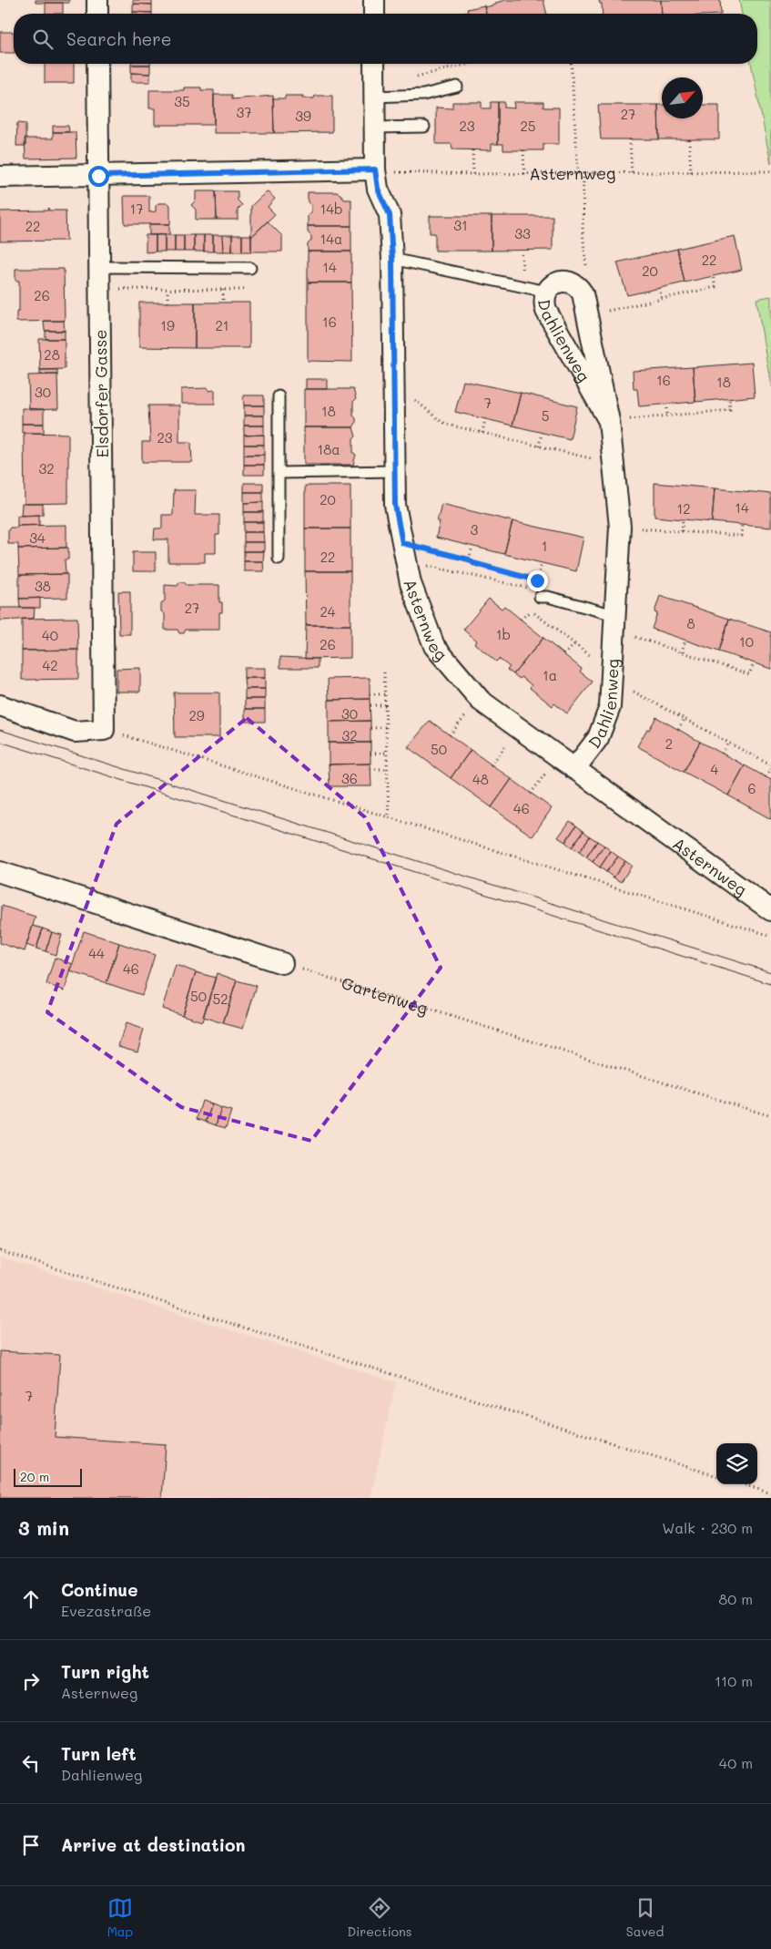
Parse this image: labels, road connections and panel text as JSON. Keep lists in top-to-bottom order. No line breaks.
{"streets":{"street":["Asternweg","Dahlienweg","Elsdorfer Gasse"],"path":["Gartenweg"]},"crossings":[["Asternweg","Dahlienweg"]],"house_numbers":["35","37","27","39","23","25","17","14b","31","22","33","14a","22","14","20","26","16","19","21","28","16","18","30","7","18","5","23","18a","32","20","14","12","3","34","1","22","38","27","24","8","1b","40","10","26","42","1a","30","29","32","2","50","4","36","48","6","46","44","46","50","52","7"],"scale_bar":"20 m","north":"top right","page":{"search":"Search here","scale":"20 m","heading":["3 min","Walk · 230 m"],"list":[["Continue","Evezastraße","80 m"],["Turn right","Asternweg","110 m"],["Turn left","Dahlienweg","40 m"],"Arrive at destination"],"nav":["Map","Directions","Saved"]}}
